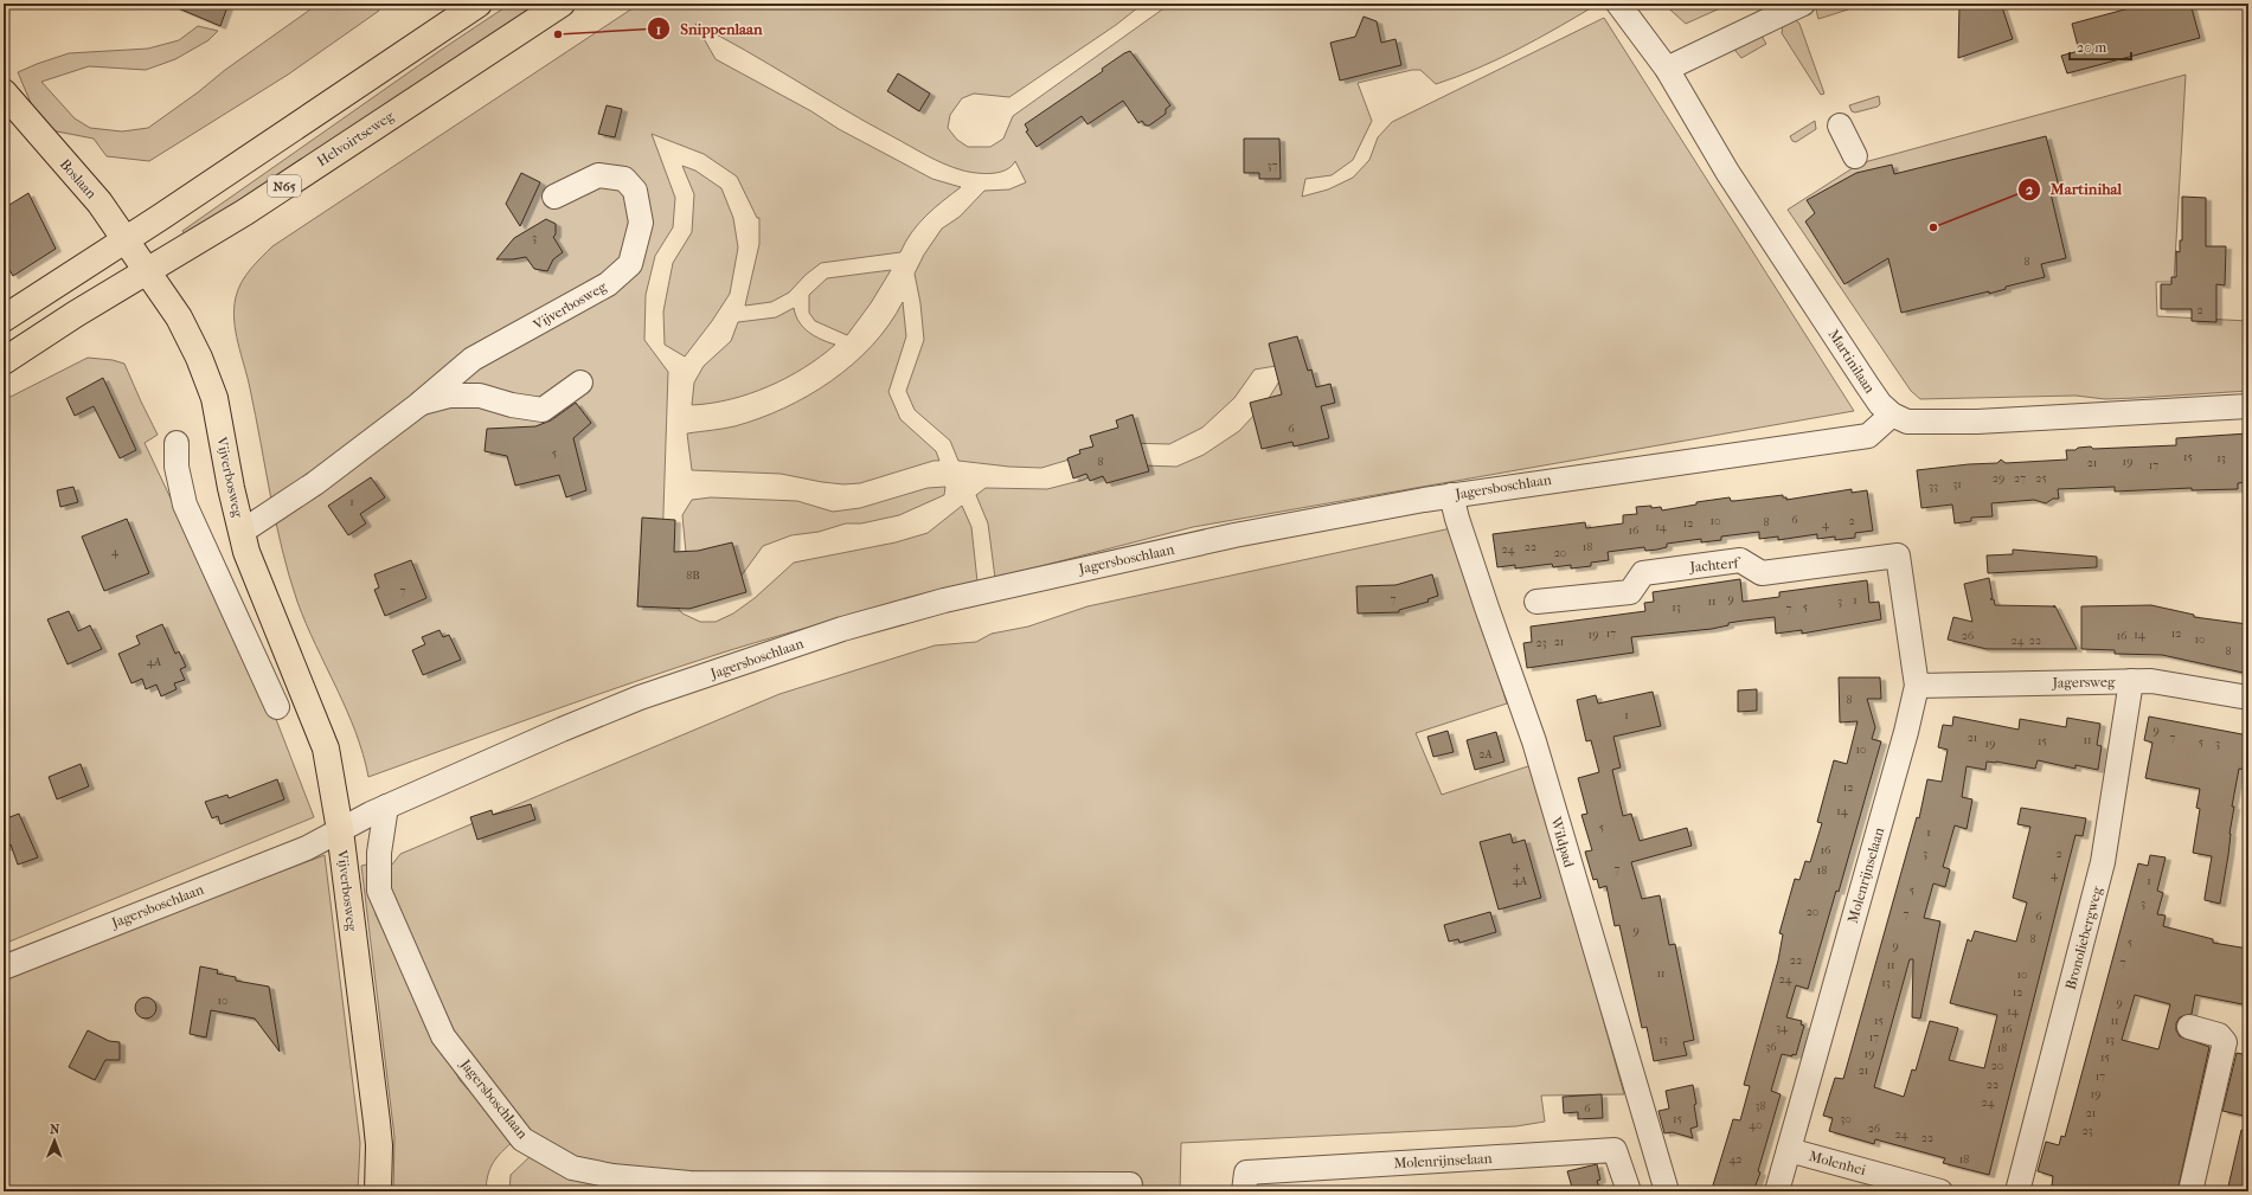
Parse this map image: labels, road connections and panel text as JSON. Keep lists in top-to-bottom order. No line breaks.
{"streets":{"main road":["Helvoirtseweg","Boslaan","N65","Vijverbosweg"],"street":["Martinilaan","Jagersboschlaan","Jachterf","Jagersweg","Wildpad","Molenrijnselaan","Bronoliebergweg","Molenhei"]},"crossings":[["Helvoirtseweg","Boslaan"],["Helvoirtseweg","Vijverbosweg"],["Boslaan","Vijverbosweg"],["Vijverbosweg","Jagersboschlaan"],["Martinilaan","Jagersboschlaan"],["Jagersboschlaan","Wildpad"],["Jachterf","Molenrijnselaan"],["Jagersweg","Molenrijnselaan"],["Jagersweg","Bronoliebergweg"],["Molenrijnselaan","Molenhei"]],"places":["Snippenlaan","Martinihal"],"house_numbers":["37","3","8","2","6","5","15","13","8","19","21","17","29","27","25","31","33","1","6","10","2","8","12","4","14","16","22","18","24","4","20","8B","7","7","9","1","11","3","13","5","7","17","12","19","14","26","16","10","24","22","21","23","8","4A","8","1","9","21","7","11","15","5","19","3","10","2A","12","14","5","1","16","3","2","4","7","18","4","4A","1","5","3","20","7","6","9","8","5","9","22","7","11","11","10","24","13","12","10","9","14","15","11","34","16","17","13","13","36","18","19","15","20","21","17","22","19","24","38","6","21","15","30","40","26","23","24","22","42","18"],"scale_bar":"20 m","north":"top"}
